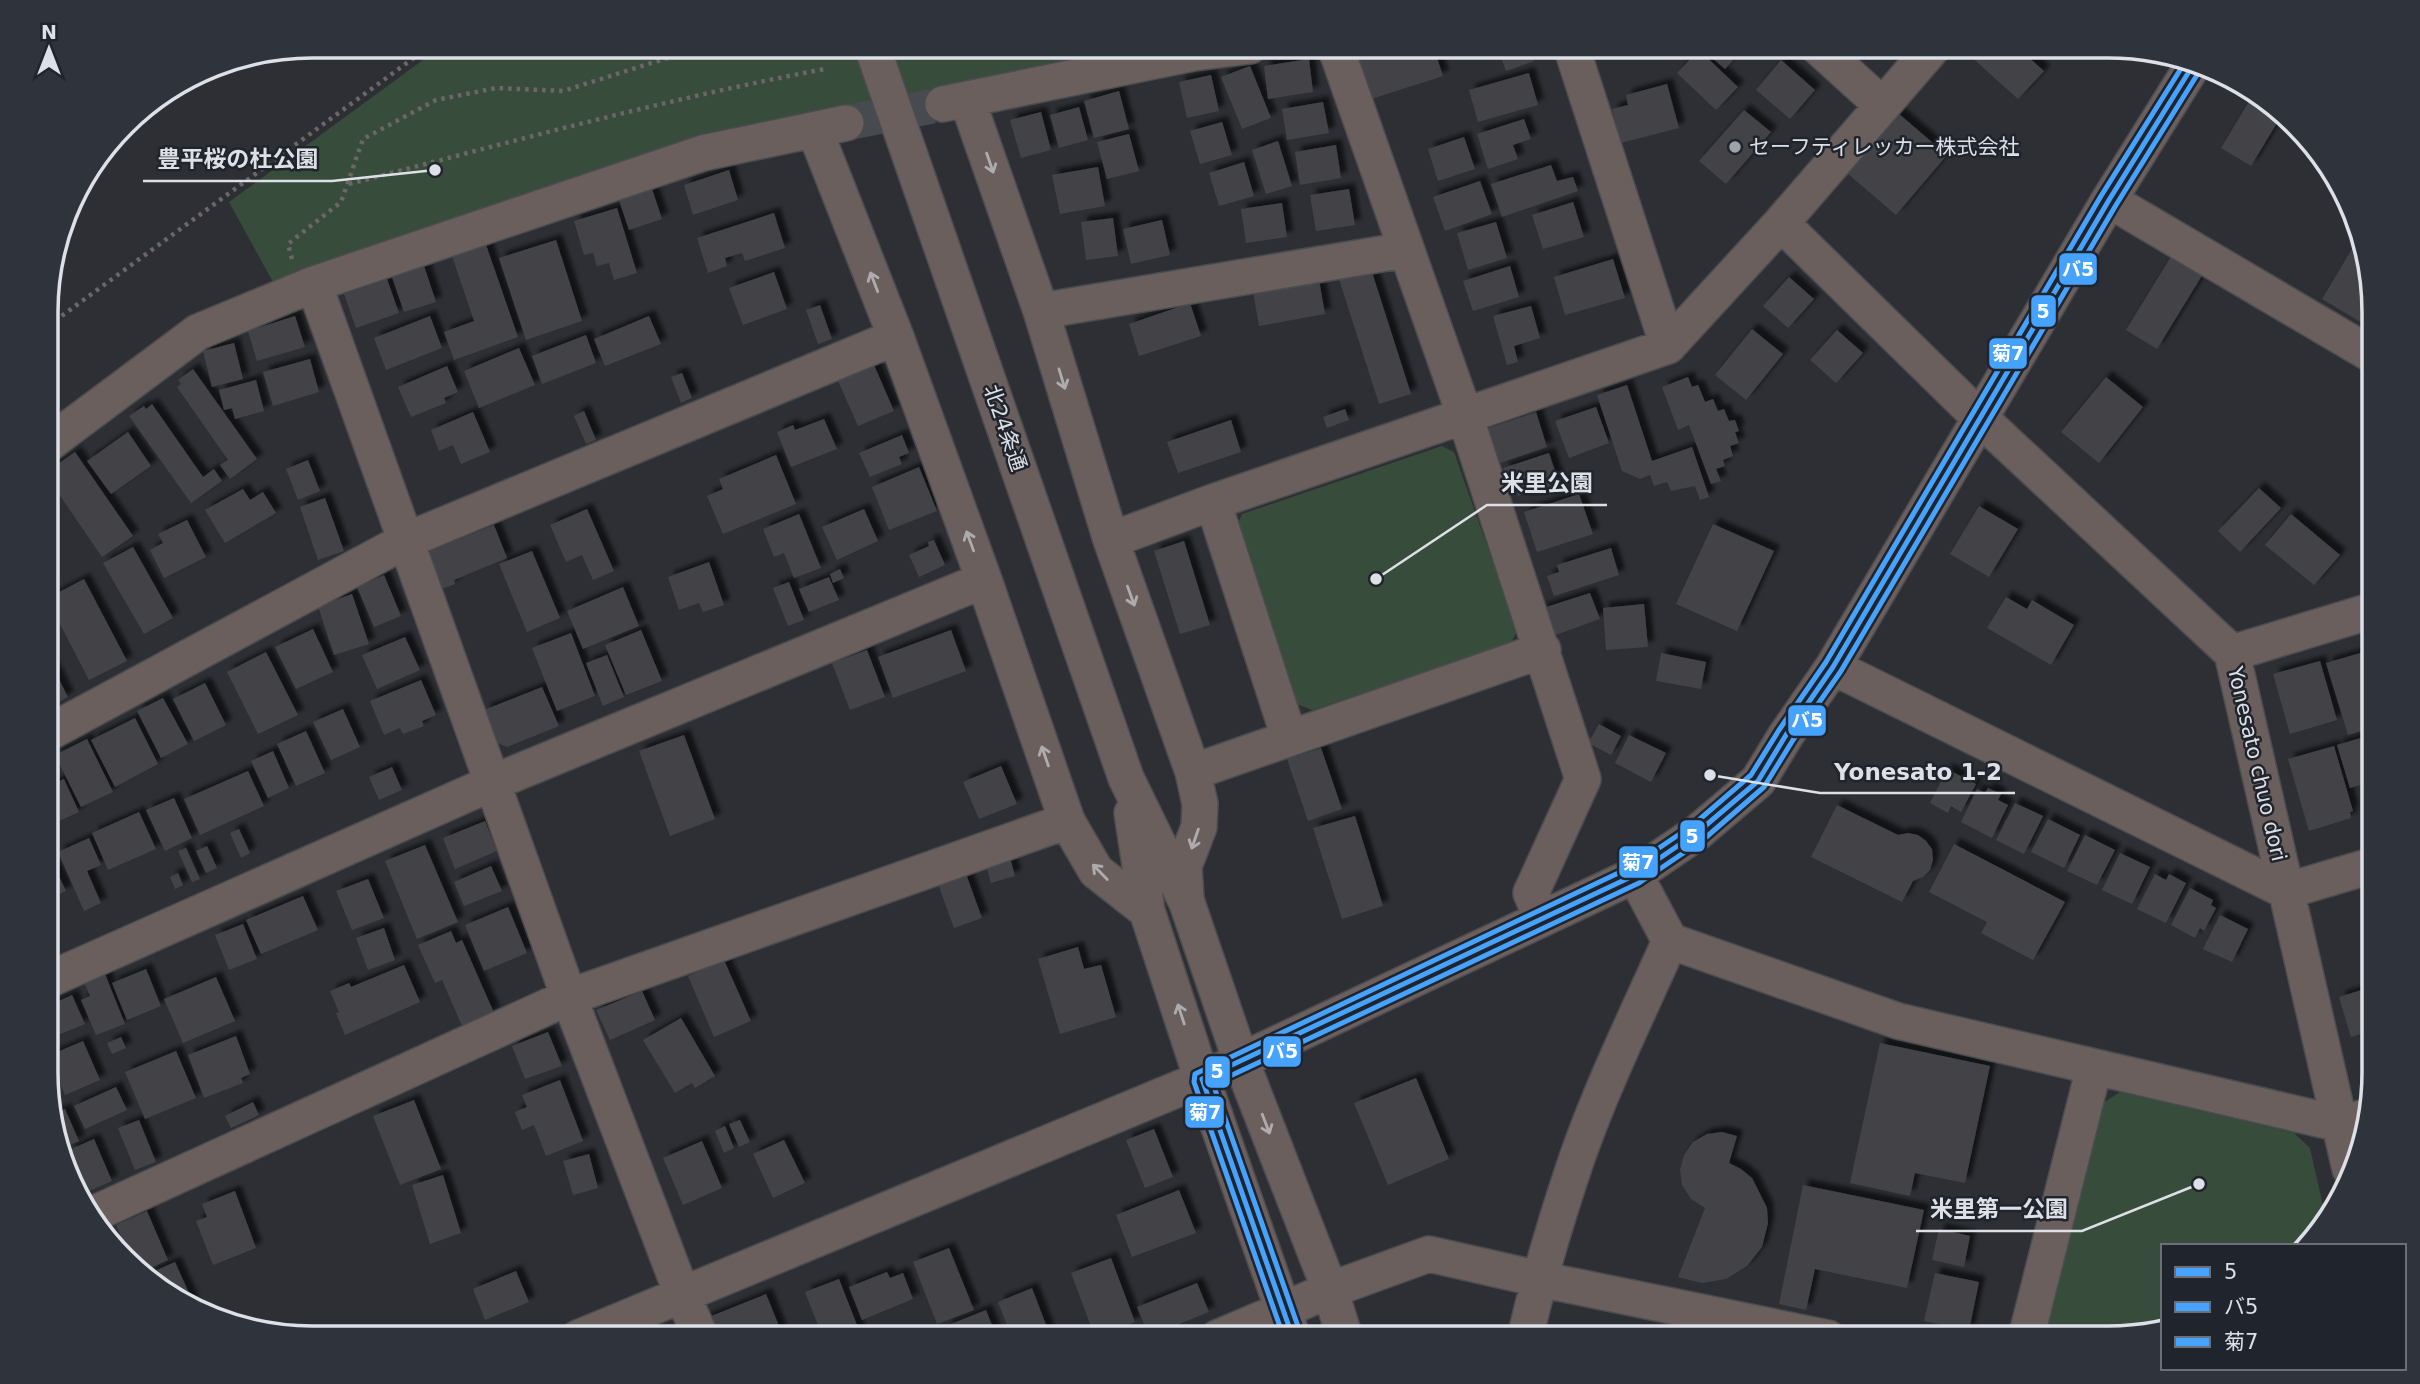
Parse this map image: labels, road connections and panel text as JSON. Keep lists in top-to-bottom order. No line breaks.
{"streets":{"street":["北24条通","Yonesato chuo dori"]},"places":["セーフティレッカー株式会社","豊平桜の杜公園","米里公園","Yonesato 1-2","米里第一公園"],"lines":["transit line 菊7","transit line 5","transit line バ5"],"legend":["5","バ5","菊7"],"north":"top"}
